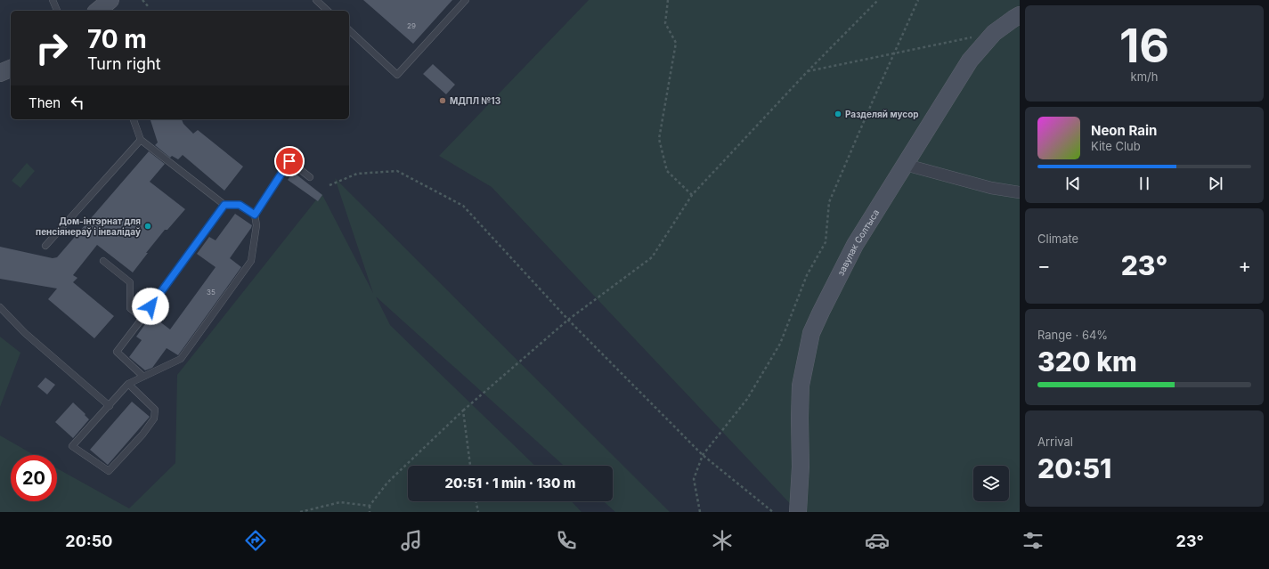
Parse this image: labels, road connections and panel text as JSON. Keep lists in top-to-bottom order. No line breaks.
{"streets":{"street":["завулак Солтыса"]},"places":["МДПЛ №13","Разделяй мусор","Дом-інтэрнат для пенсіянераў і інвалідаў"],"house_numbers":["29","35"],"page":{"tile":[["16","km/h"],"Climate",["Range · 64%","320 km"],["Arrival","20:51"]],"turn":["70 m","Turn right"],"then":"Then","song":["Neon Rain","Kite Club"],"heat":["−","23°","+"],"limit":"20","trip":"20:51 · 1 min · 130 m","tabs":["20:50","23°"]}}
